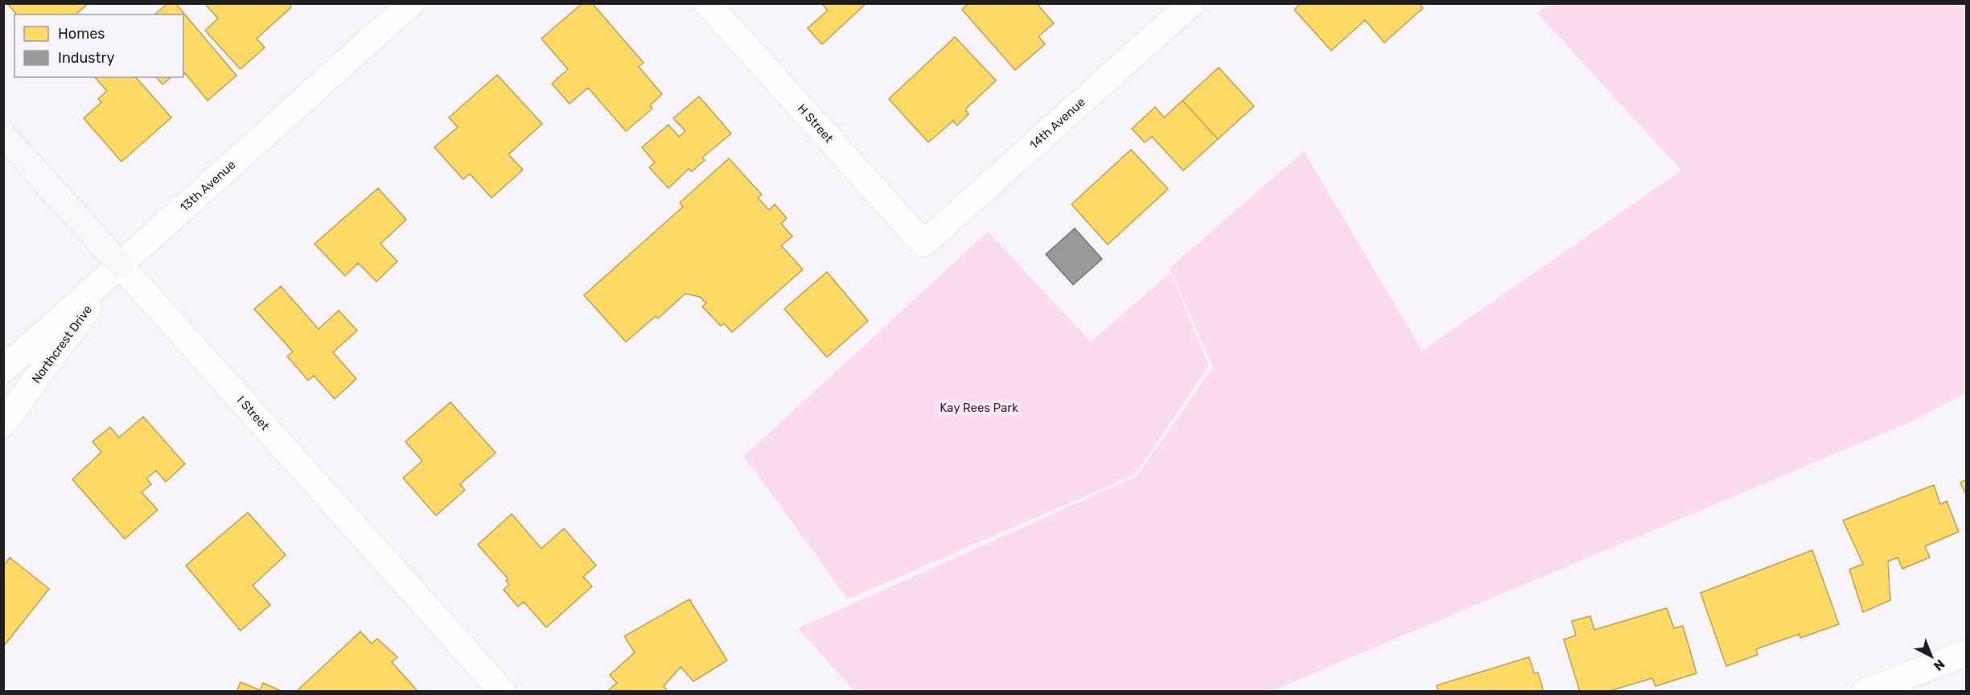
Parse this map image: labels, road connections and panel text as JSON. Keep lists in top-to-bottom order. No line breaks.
{"streets":{"street":["H Street","14th Avenue","13th Avenue","Northcrest Drive","I Street"]},"crossings":[["H Street","14th Avenue"],["13th Avenue","Northcrest Drive"],["13th Avenue","I Street"],["Northcrest Drive","I Street"]],"parks":["Kay Rees Park"],"legend":["Homes","Industry"],"north":"bottom right"}
